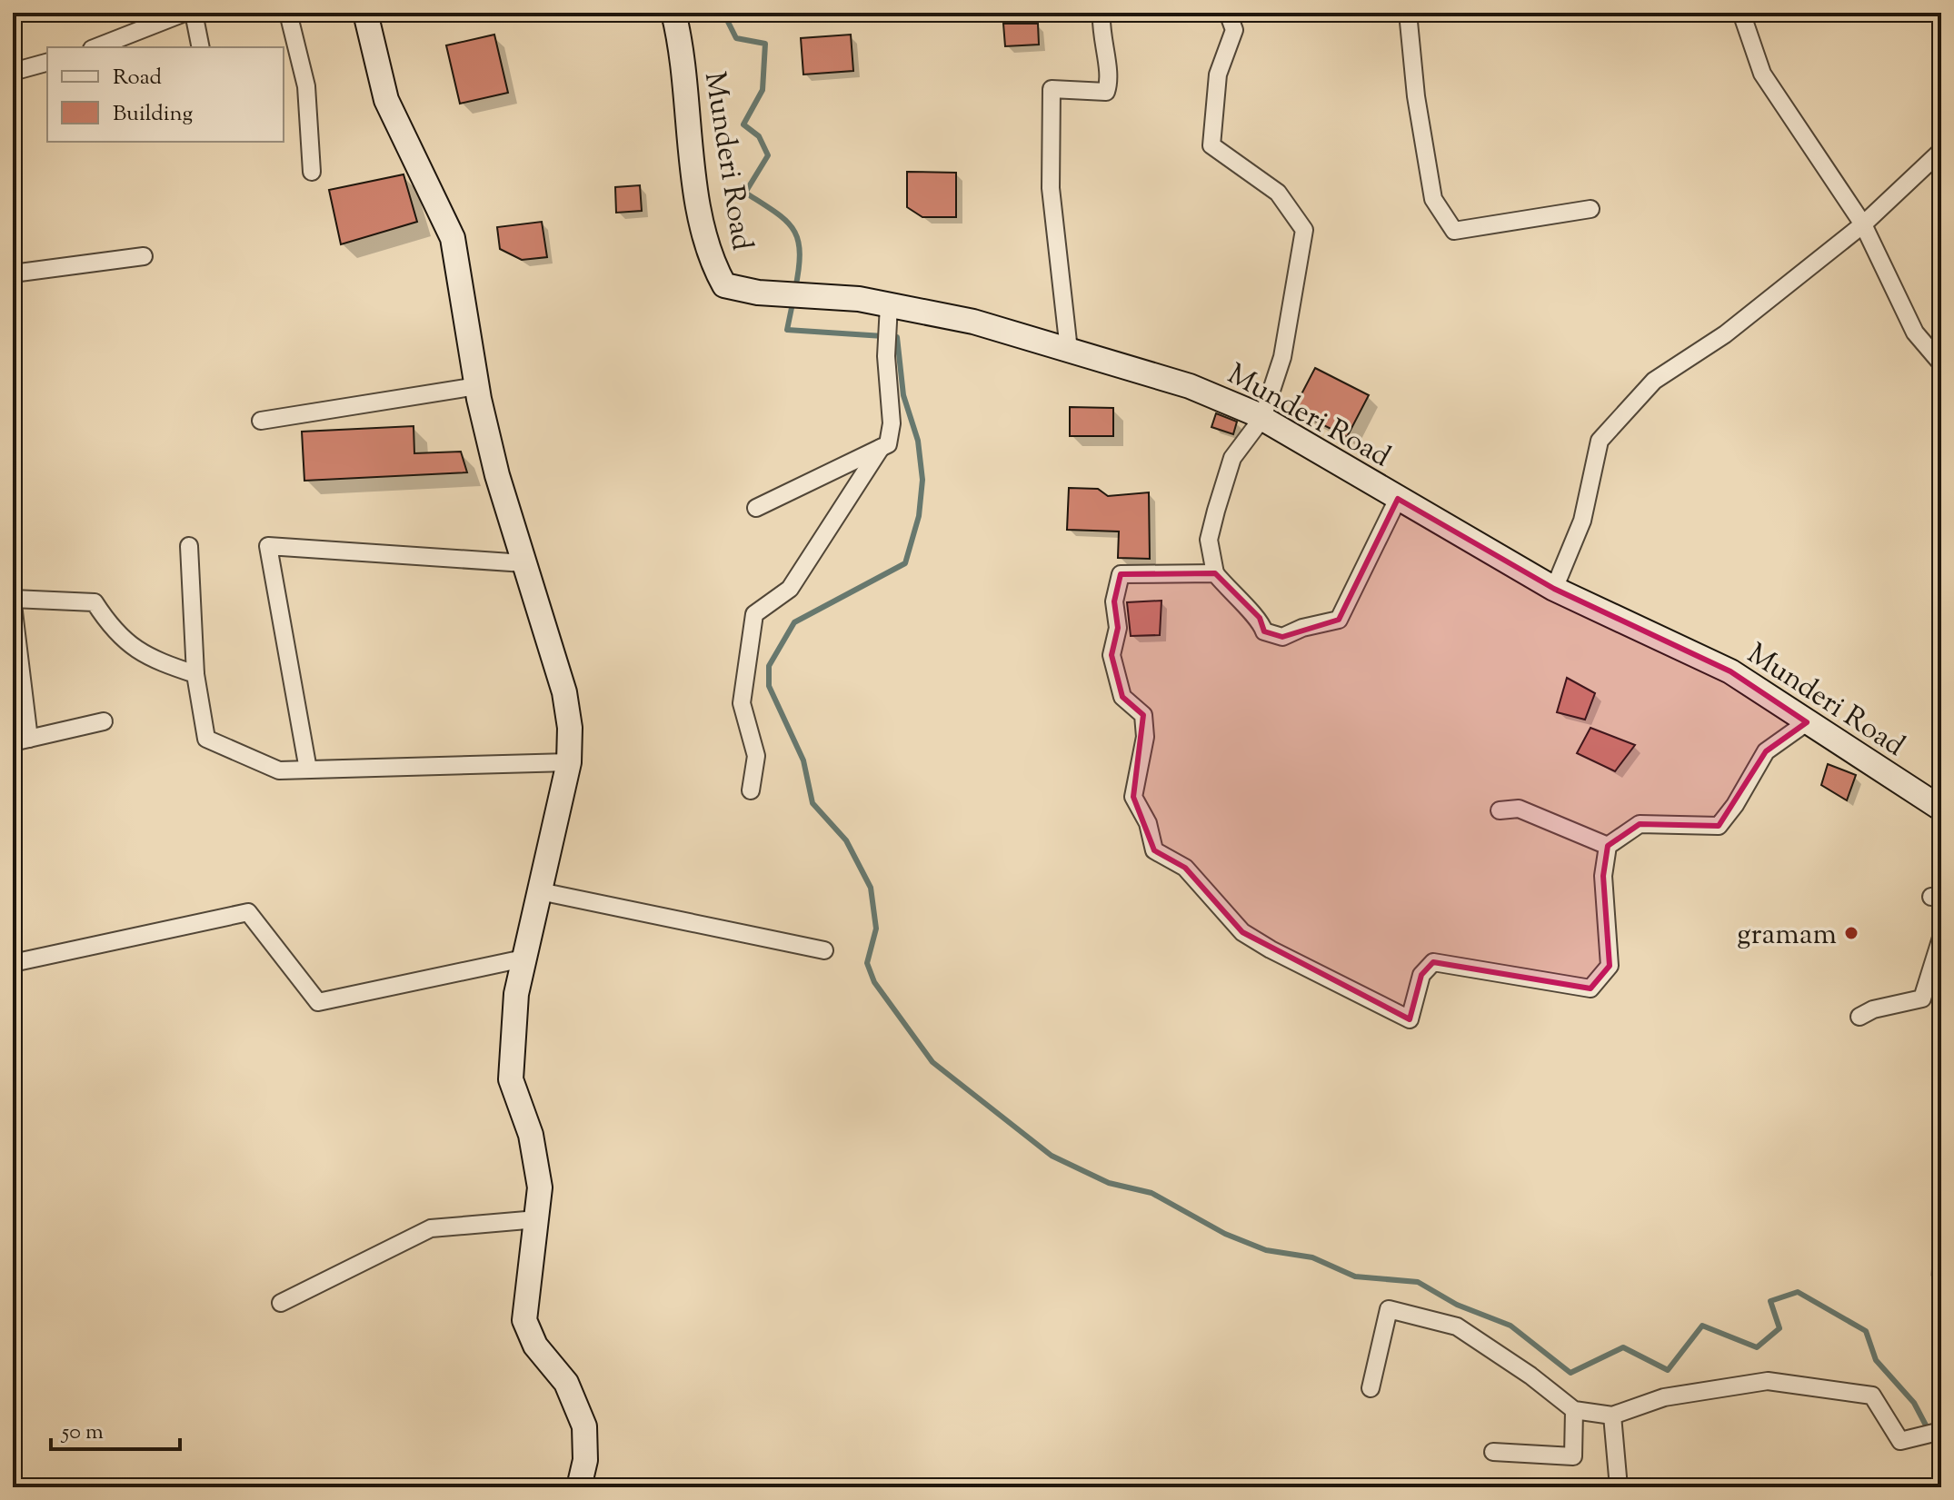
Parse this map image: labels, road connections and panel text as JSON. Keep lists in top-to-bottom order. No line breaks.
{"streets":{"main road":["Munderi Road"]},"places":["gramam"],"legend":["Road","Building"],"scale_bar":"50 m"}
